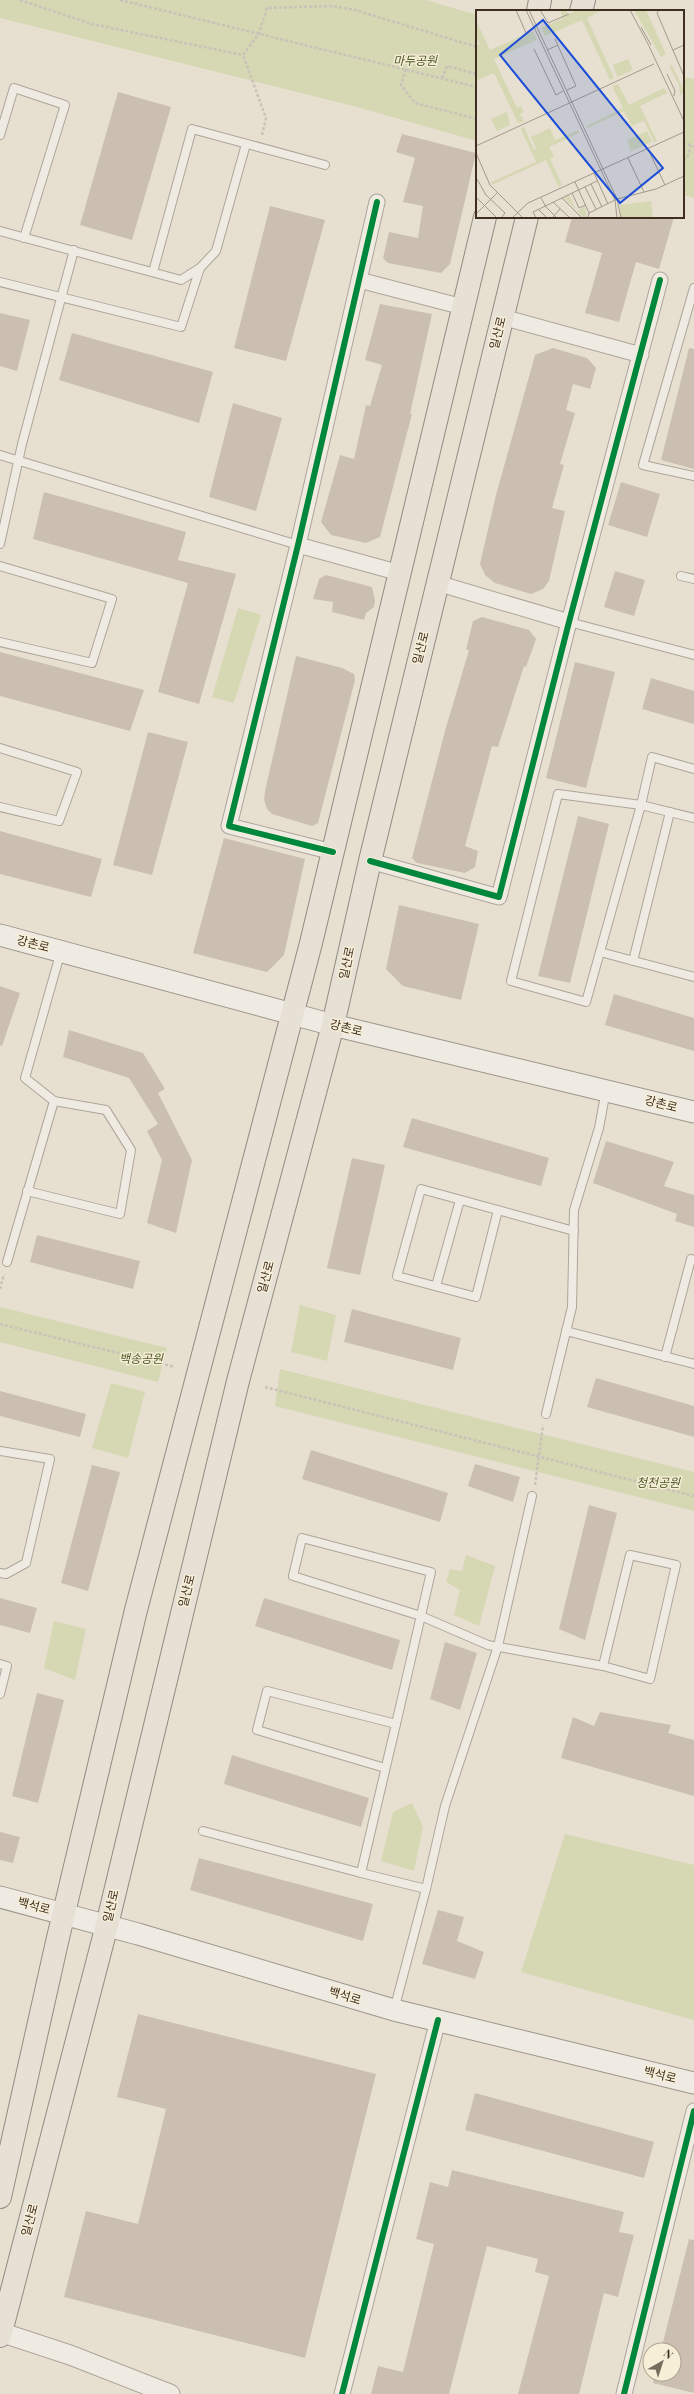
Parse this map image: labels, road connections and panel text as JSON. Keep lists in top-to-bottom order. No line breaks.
{"streets":{"main road":["일산로","강촌로","백석로"]},"crossings":[["일산로","강촌로"],["일산로","백석로"]],"parks":["마두공원","백송공원","청천공원"],"north":"top right"}
